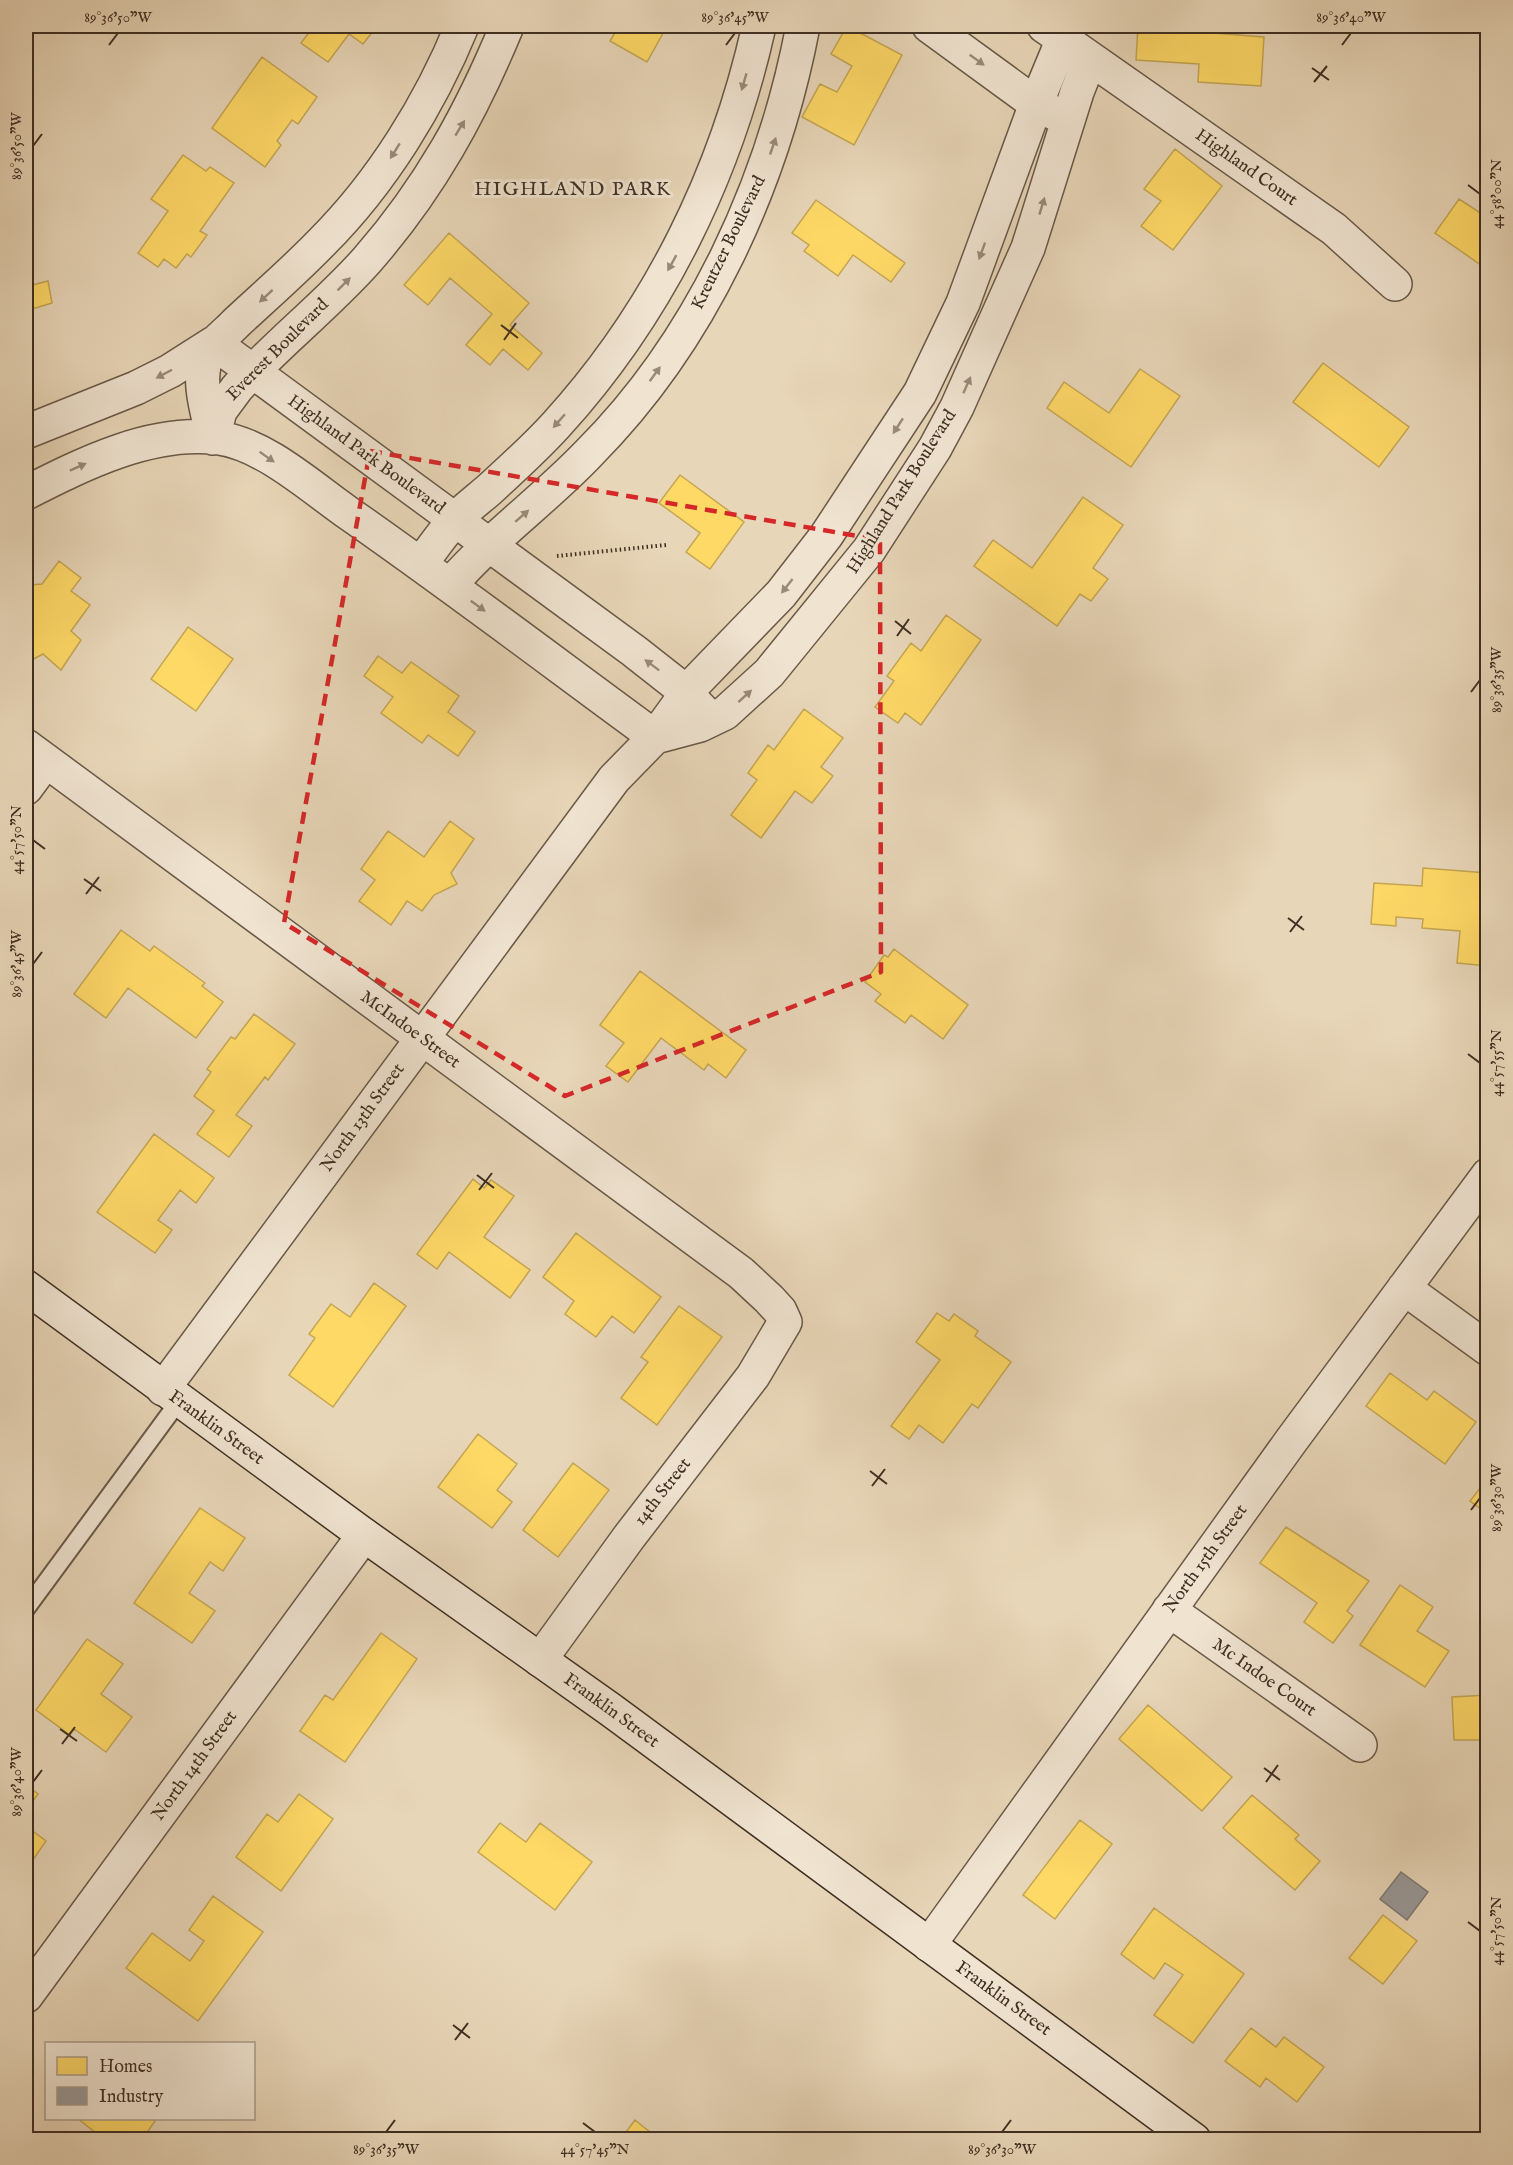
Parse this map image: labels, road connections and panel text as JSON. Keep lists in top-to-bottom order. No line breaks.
{"streets":{"street":["Highland Court","Kreutzer Boulevard","Everest Boulevard","Highland Park Boulevard","McIndoe Street","North 13th Street","Franklin Street","14th Street","North 15th Street","Mc Indoe Court","North 14th Street"]},"crossings":[["Highland Court","Highland Park Boulevard"],["Kreutzer Boulevard","Highland Park Boulevard"],["Everest Boulevard","Highland Park Boulevard"],["Highland Park Boulevard","North 13th Street"],["McIndoe Street","North 13th Street"],["McIndoe Street","14th Street"],["North 13th Street","Franklin Street"],["Franklin Street","14th Street"],["Franklin Street","North 15th Street"],["Franklin Street","North 14th Street"],["North 15th Street","Mc Indoe Court"]],"districts":["HIGHLAND PARK"],"legend":["Homes","Industry"],"coordinates":["89°36'50\"W","89°36'45\"W","89°36'40\"W","44°58'00\"N","89°36'35\"W","44°57'50\"N","44°57'55\"N","89°36'30\"W","44°57'45\"N"]}
